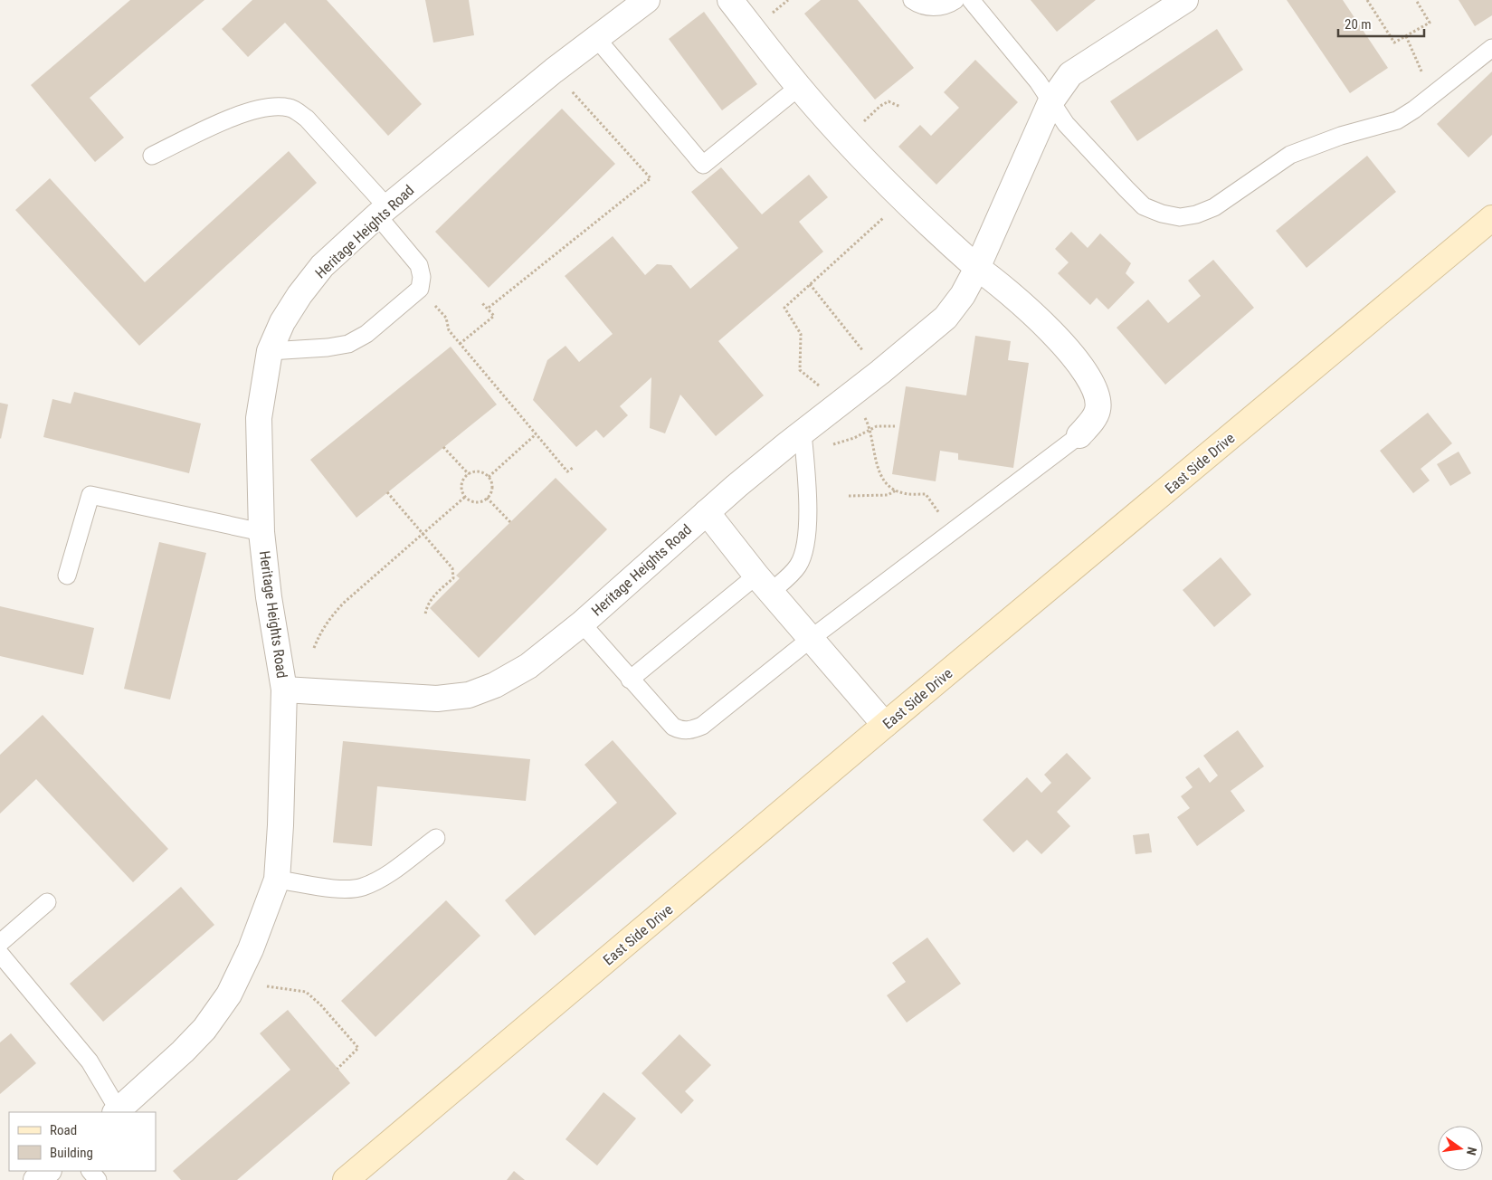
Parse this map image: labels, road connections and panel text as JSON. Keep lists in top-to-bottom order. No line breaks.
{"streets":{"main road":["East Side Drive"],"street":["Heritage Heights Road"]},"legend":["Road","Building"],"scale_bar":"20 m","north":"right"}
